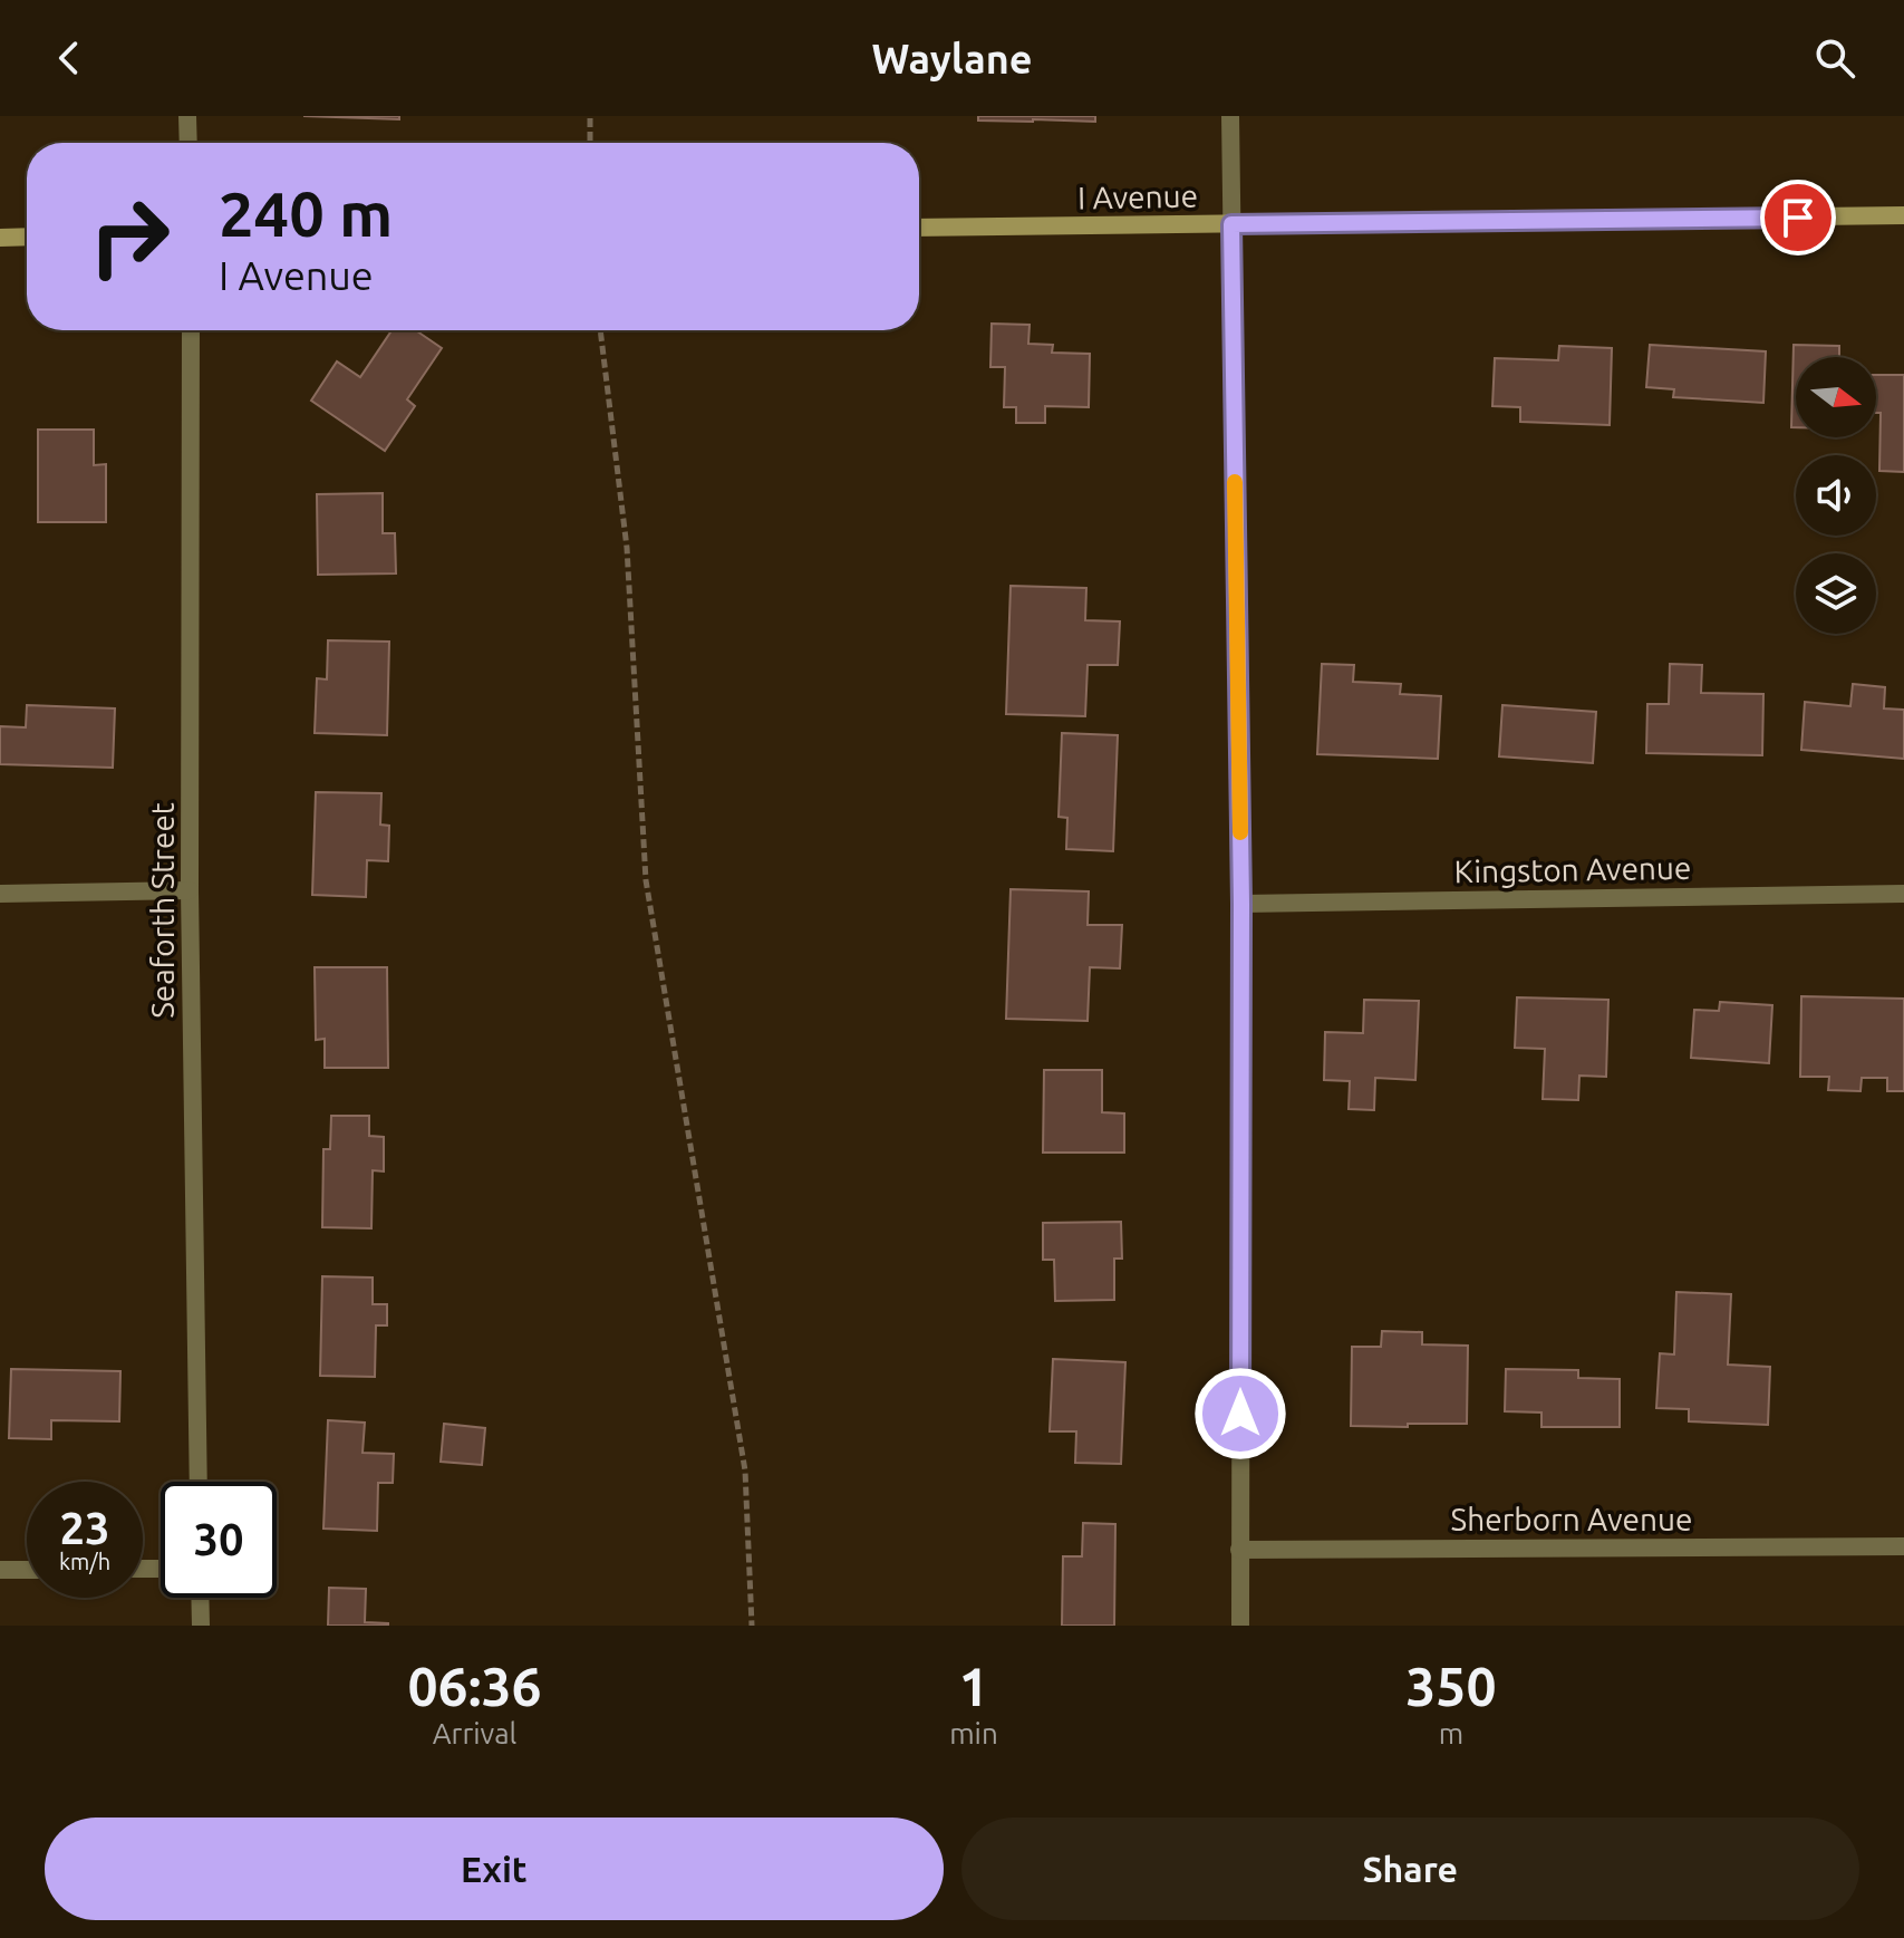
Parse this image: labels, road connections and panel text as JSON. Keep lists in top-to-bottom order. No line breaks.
{"streets":{"main road":["I Avenue"],"street":["Kingston Avenue","Seaforth Street","Sherborn Avenue"]},"north":"right","page":{"header":"Waylane","turn":["240 m","I Avenue"],"speed":"23 km/h","limit":"30","eta":["06:36","Arrival","1","min","350","m"],"buttons":["Exit","Share"]}}
